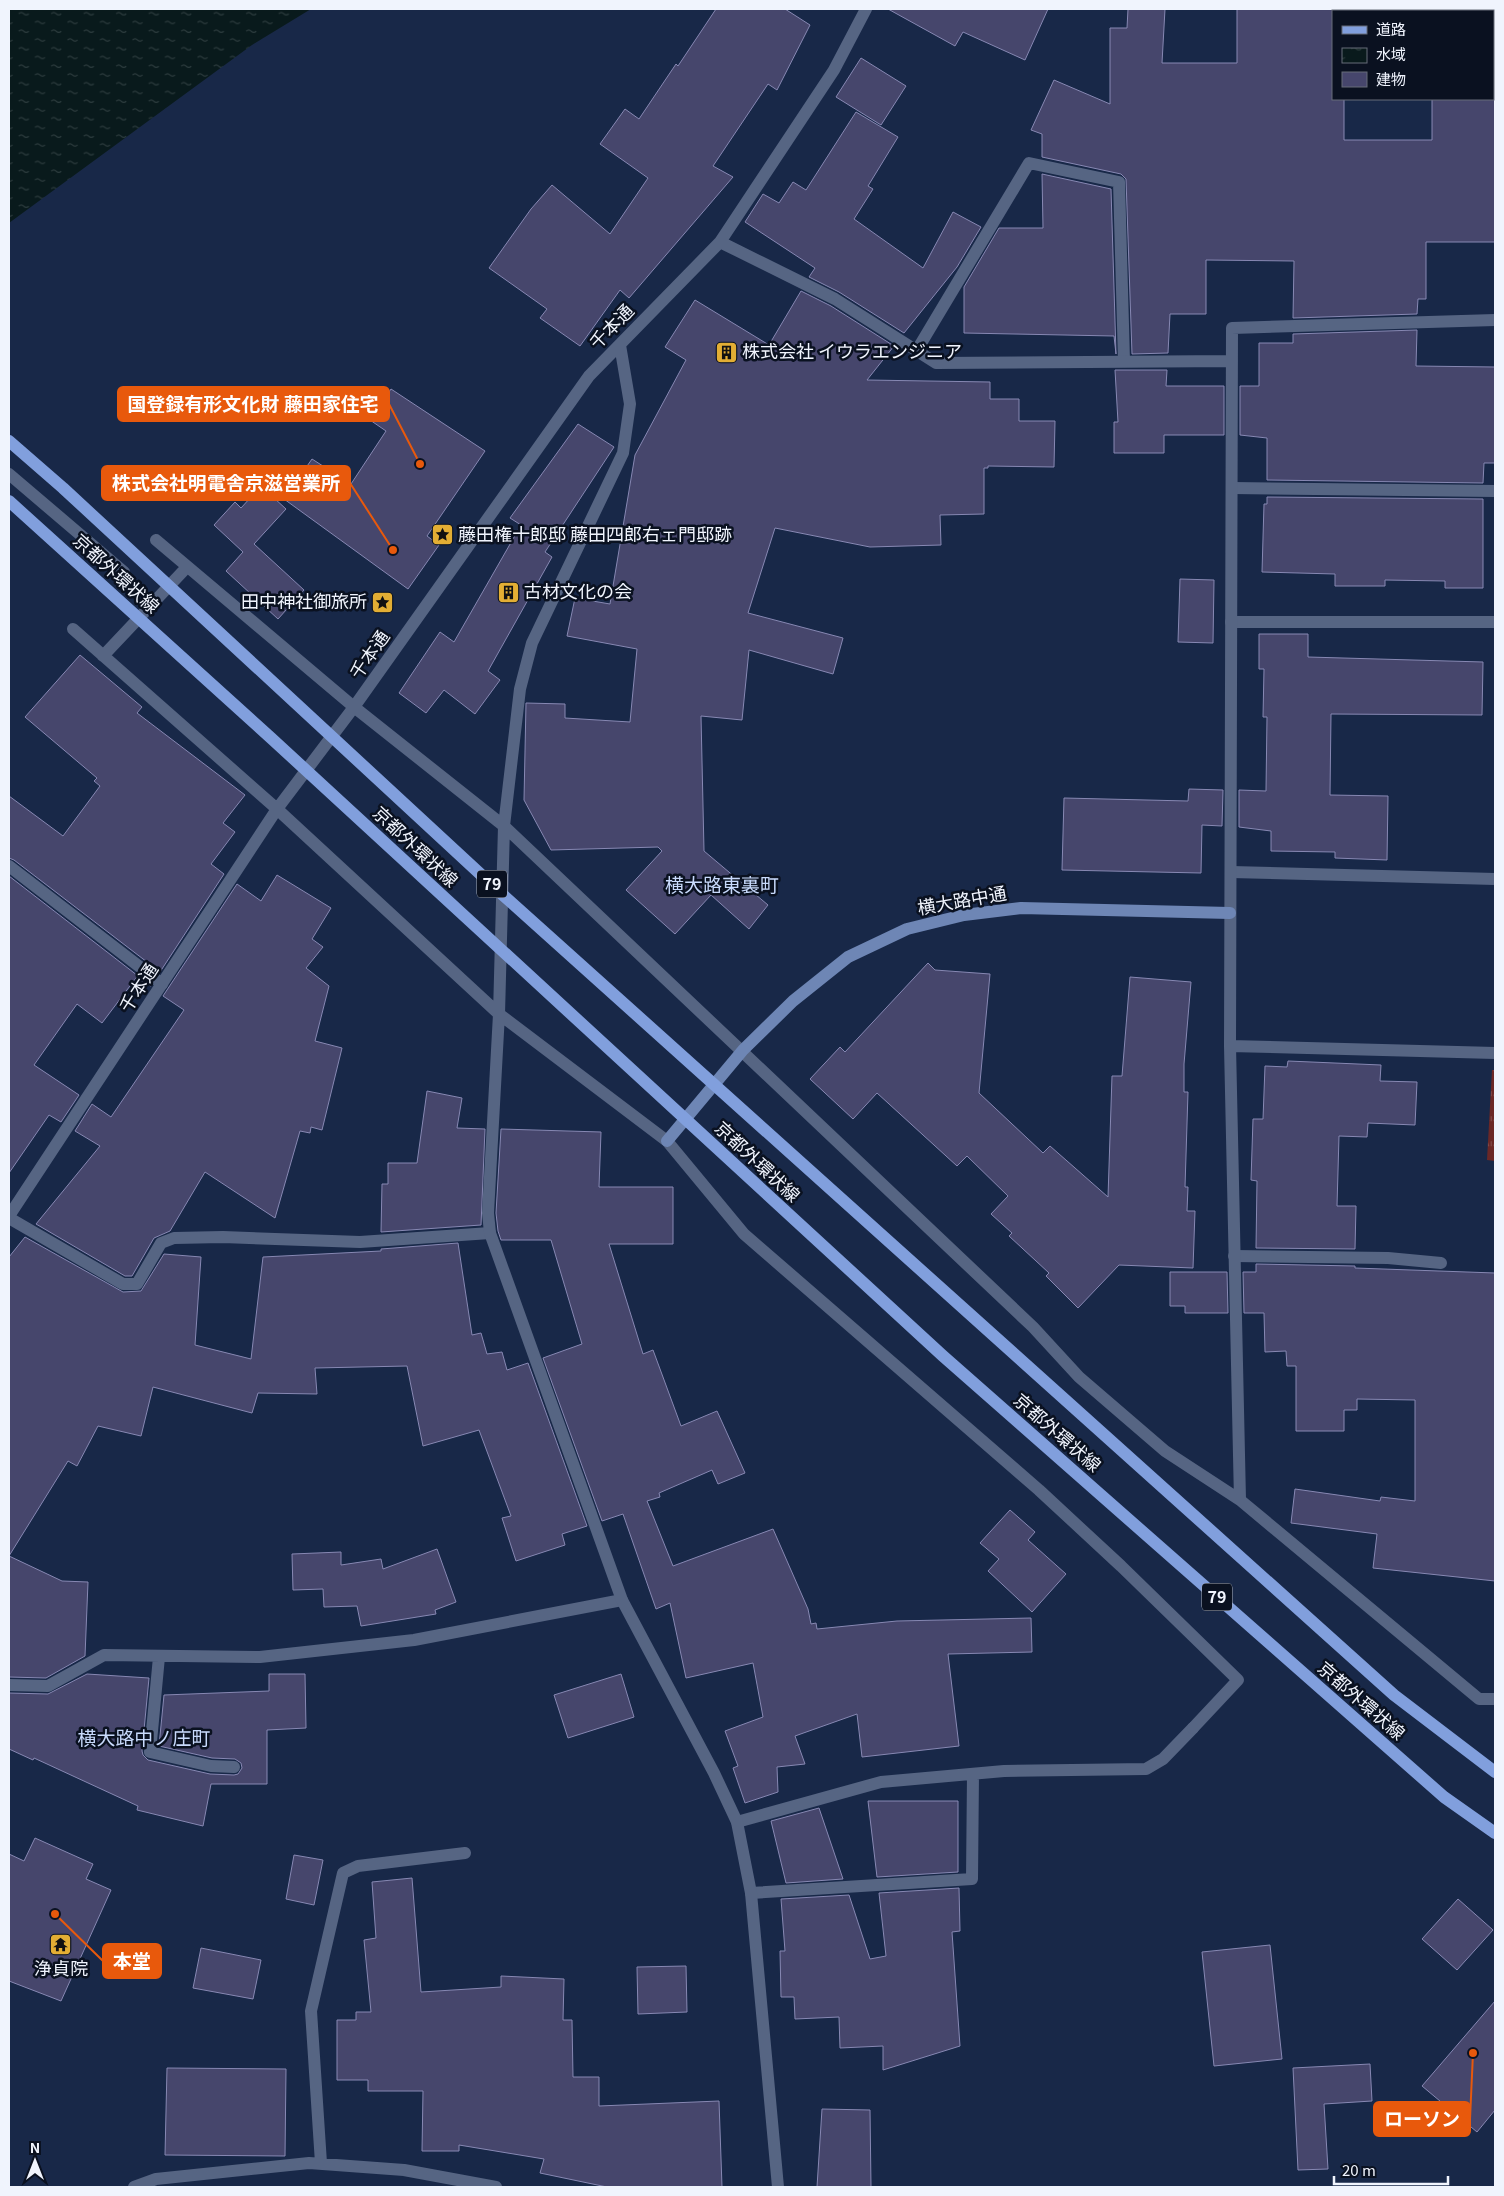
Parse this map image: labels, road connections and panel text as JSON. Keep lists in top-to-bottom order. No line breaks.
{"streets":{"main road":["京都外環状線","79"],"street":["千本通","横大路中通"]},"districts":["横大路東裏町","横大路中ノ庄町"],"places":{"building":["株式会社 イウラエンジニア","古材文化の会"],"other":["国登録有形文化財 藤田家住宅","株式会社明電舎京滋営業所","本堂","ローソン"],"place":["藤田権十郎邸 藤田四郎右ェ門邸跡","田中神社御旅所"],"temple":["浄貞院"]},"legend":["道路","水域","建物"],"scale_bar":"20 m","north":"top"}
